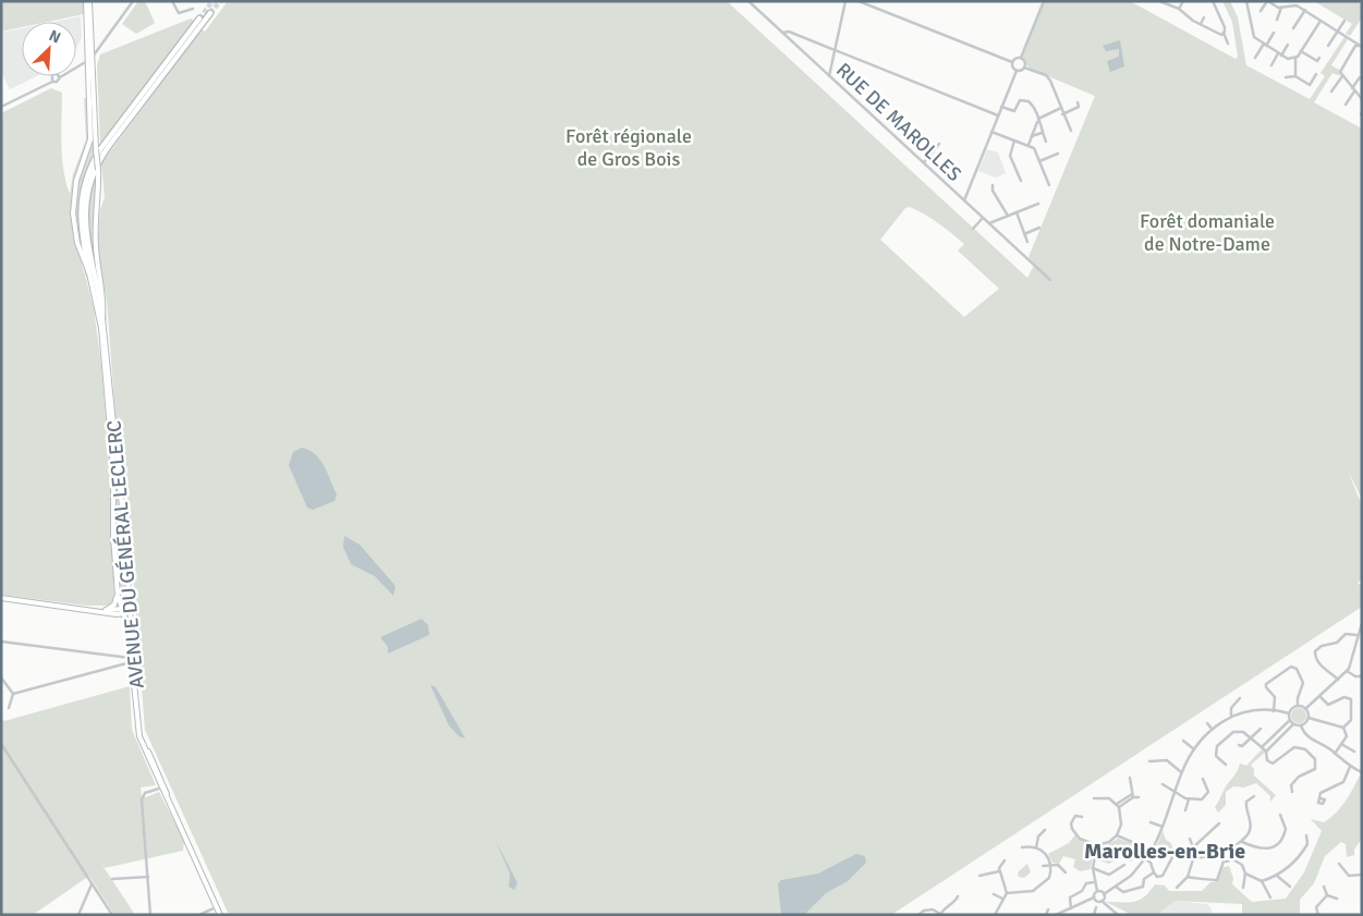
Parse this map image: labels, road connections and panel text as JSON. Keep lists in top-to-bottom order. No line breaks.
{"streets":{"main road":["AVENUE DU GÉNÉRAL LECLERC"],"street":["RUE DE MAROLLES"]},"districts":["Marolles-en-Brie"],"parks":["Forêt régionale de Gros Bois","Forêt domaniale de Notre-Dame"],"north":"top right"}
